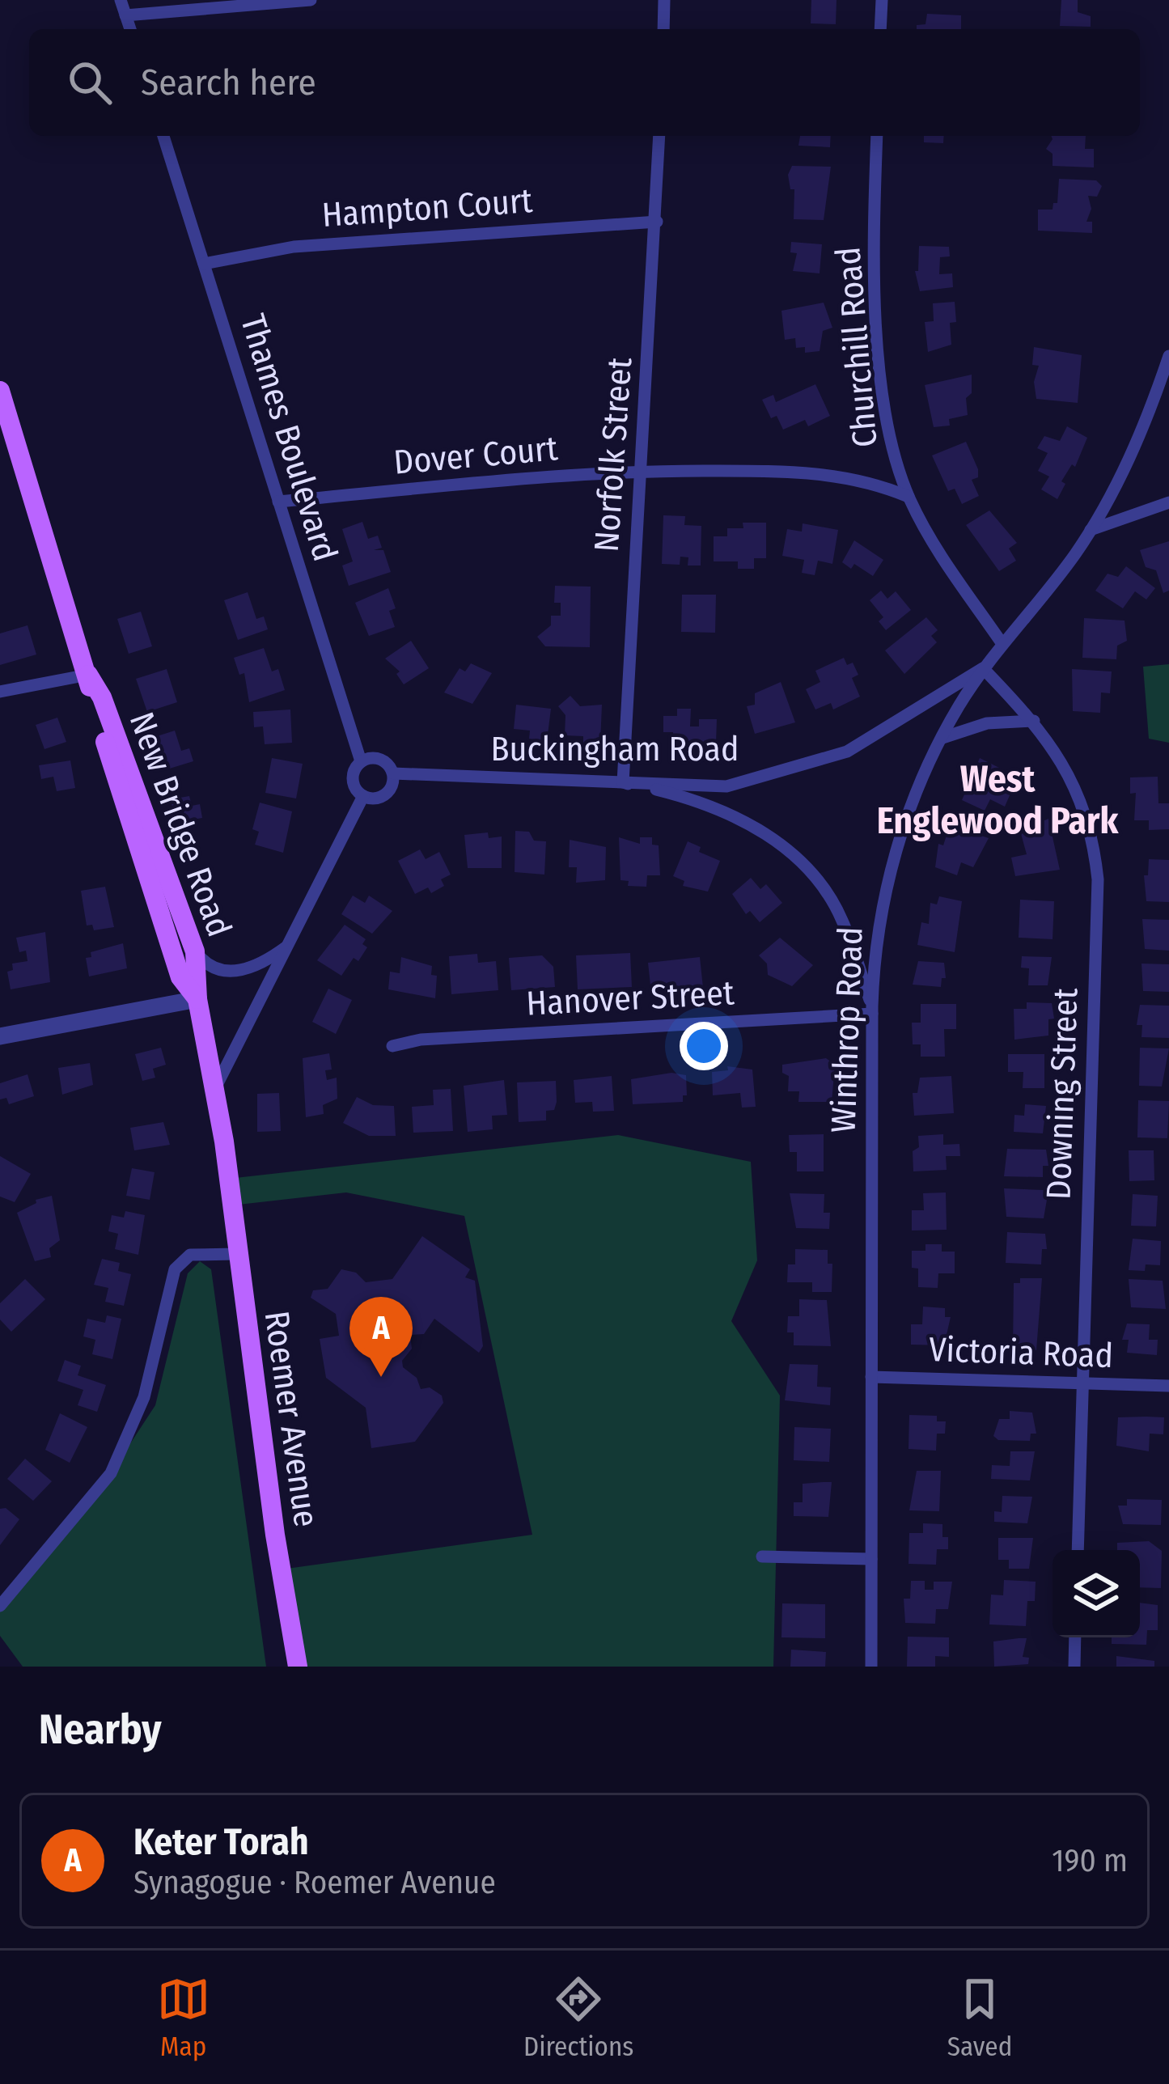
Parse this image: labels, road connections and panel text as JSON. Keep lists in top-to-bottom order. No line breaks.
{"streets":{"main road":["New Bridge Road","Roemer Avenue"],"street":["Hampton Court","Churchill Road","Thames Boulevard","Norfolk Street","Dover Court","Buckingham Road","Hanover Street","Winthrop Road","Downing Street","Victoria Road"]},"crossings":[["Hampton Court","Thames Boulevard"],["Hampton Court","Norfolk Street"],["Churchill Road","Dover Court"],["Churchill Road","Winthrop Road"],["Thames Boulevard","Dover Court"],["Thames Boulevard","Buckingham Road"],["Norfolk Street","Dover Court"],["Norfolk Street","Buckingham Road"],["Buckingham Road","Winthrop Road"],["Buckingham Road","Downing Street"],["New Bridge Road","Roemer Avenue"],["Hanover Street","Winthrop Road"],["Winthrop Road","Downing Street"],["Winthrop Road","Victoria Road"],["Downing Street","Victoria Road"]],"districts":["West Englewood Park"],"page":{"search":"Search here","pins":"A","heading":"Nearby","list":[{"mark":"A","name":"Keter Torah","note":"Synagogue · Roemer Avenue","value":"190 m"}],"nav":["Map","Directions","Saved"]}}
